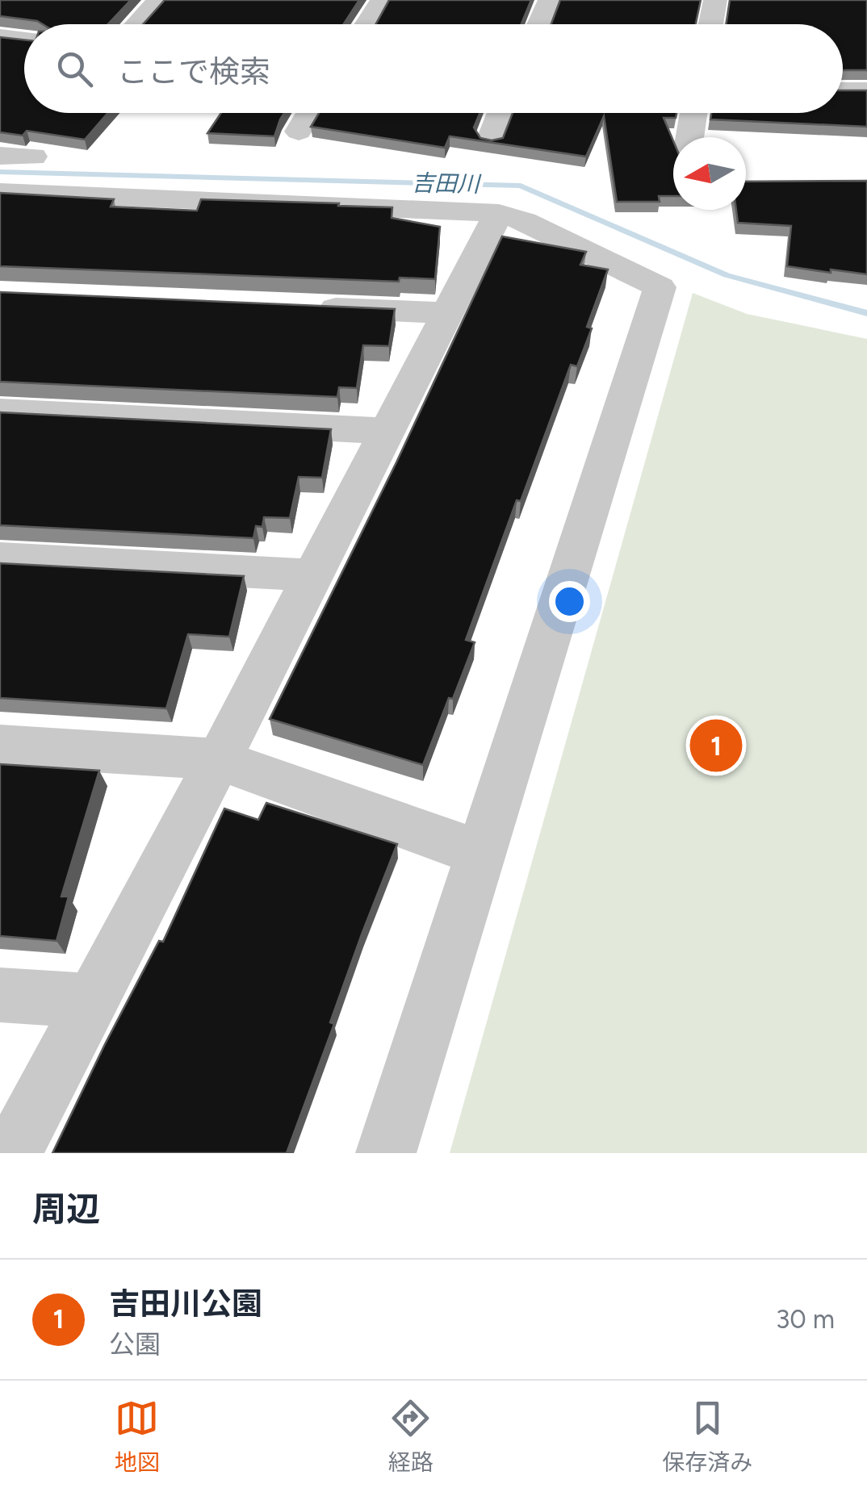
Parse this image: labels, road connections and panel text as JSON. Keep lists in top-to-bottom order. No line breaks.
{"water":["吉田川"],"north":"left","page":{"search":"ここで検索","pins":"1","heading":"周辺","list":[{"mark":"1","name":"吉田川公園","note":"公園","value":"30 m"}],"nav":["地図","経路","保存済み"]}}
